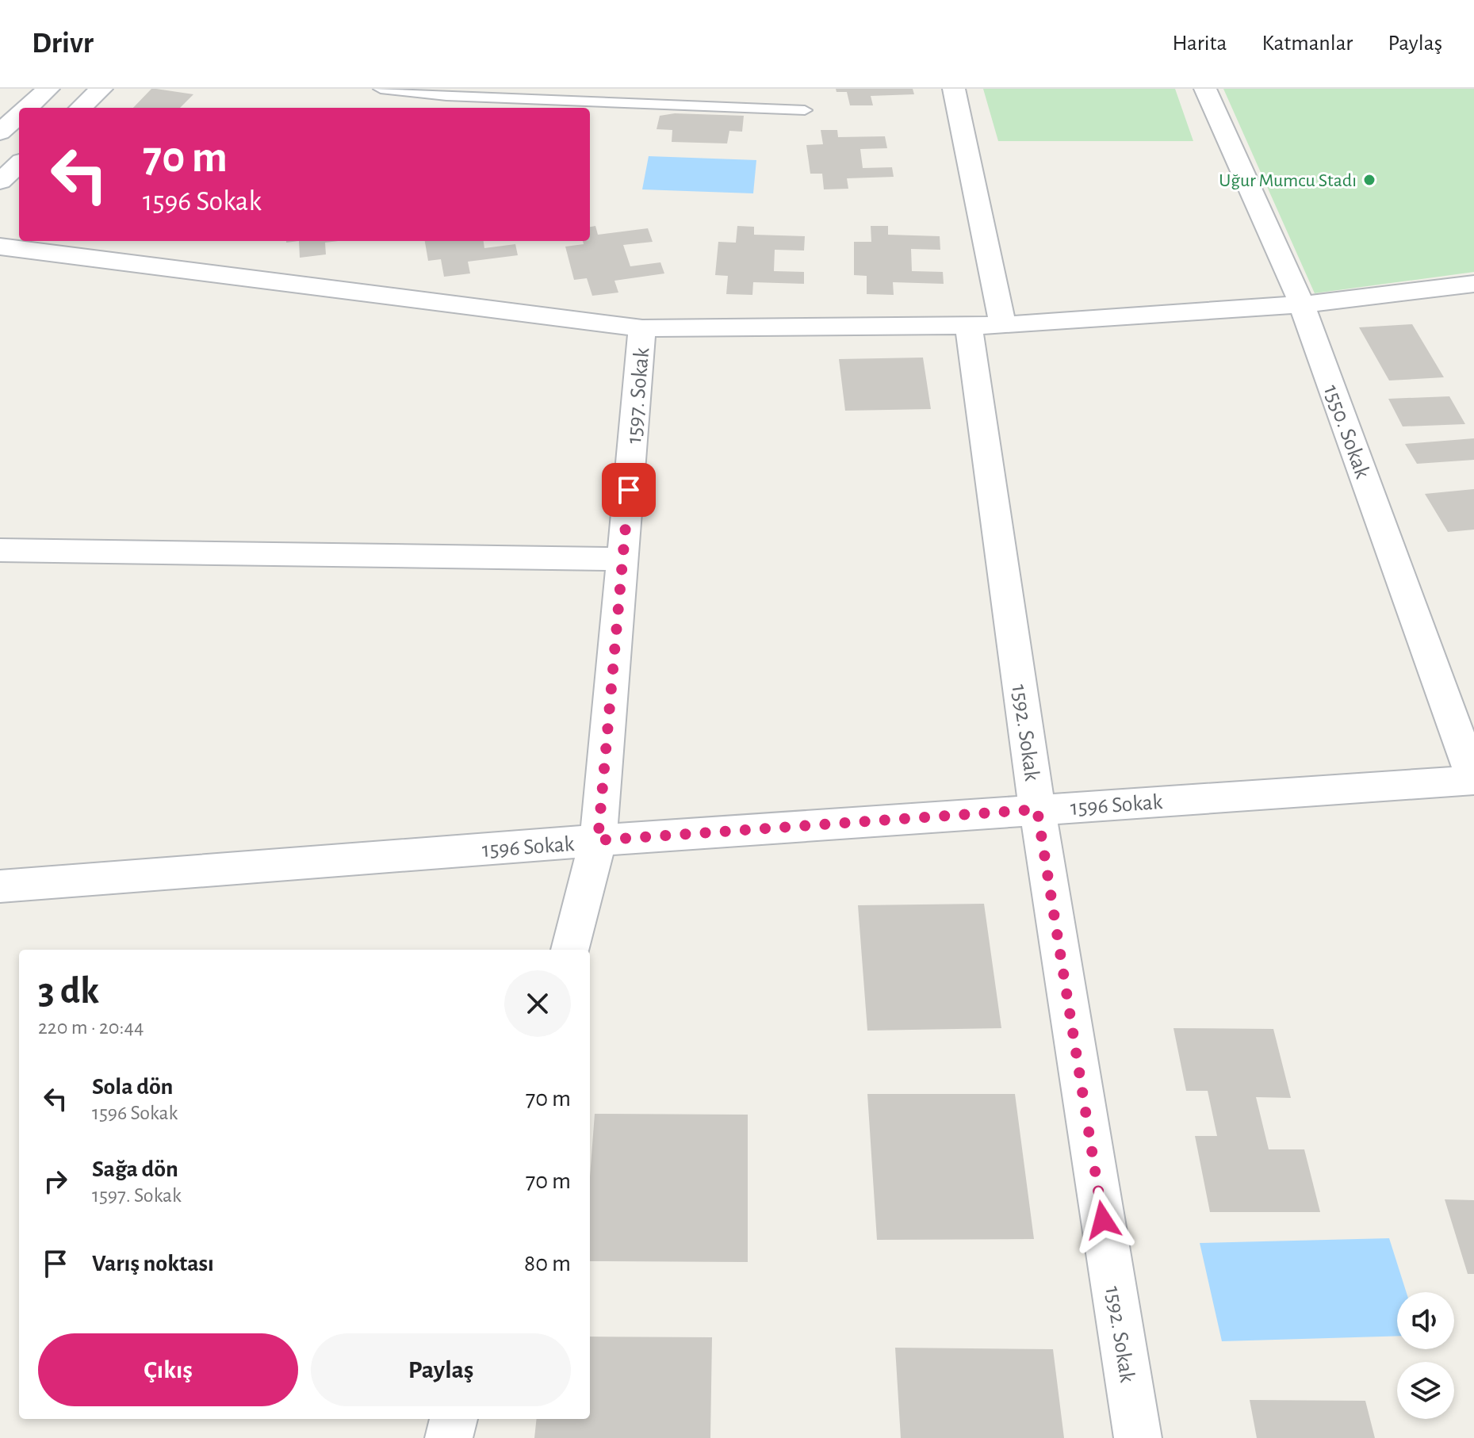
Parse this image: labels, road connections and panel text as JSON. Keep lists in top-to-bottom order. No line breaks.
{"streets":{"street":["1597. Sokak","1550. Sokak","1592. Sokak","1596 Sokak"]},"crossings":[["1597. Sokak","1596 Sokak"],["1550. Sokak","1596 Sokak"],["1592. Sokak","1596 Sokak"]],"places":["Uğur Mumcu Stadı"],"page":{"header":"Drivr","nav":["Harita","Katmanlar","Paylaş"],"turn":["70 m","1596 Sokak"],"heading":["3 dk","220 m · 20:44"],"list":[{"name":"Sola dön","note":"1596 Sokak","value":"70 m"},{"name":"Sağa dön","note":"1597. Sokak","value":"70 m"},{"name":"Varış noktası","value":"80 m"}],"buttons":["Çıkış","Paylaş"]}}
